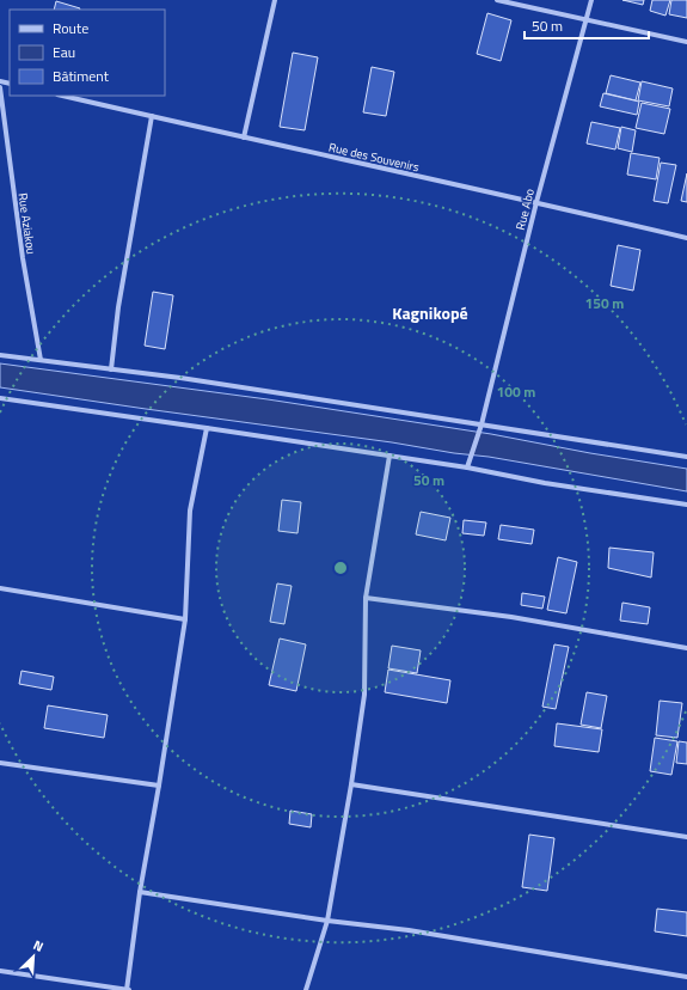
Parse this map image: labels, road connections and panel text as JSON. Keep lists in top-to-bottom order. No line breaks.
{"streets":{"street":["Rue des Souvenirs","Rue Abo","Rue Aziakou"]},"crossings":[["Rue des Souvenirs","Rue Abo"]],"districts":["Kagnikopé"],"legend":["Route","Eau","Bâtiment"],"scale_bar":"50 m","north":"top right","rings":["150 m","100 m","50 m"]}
